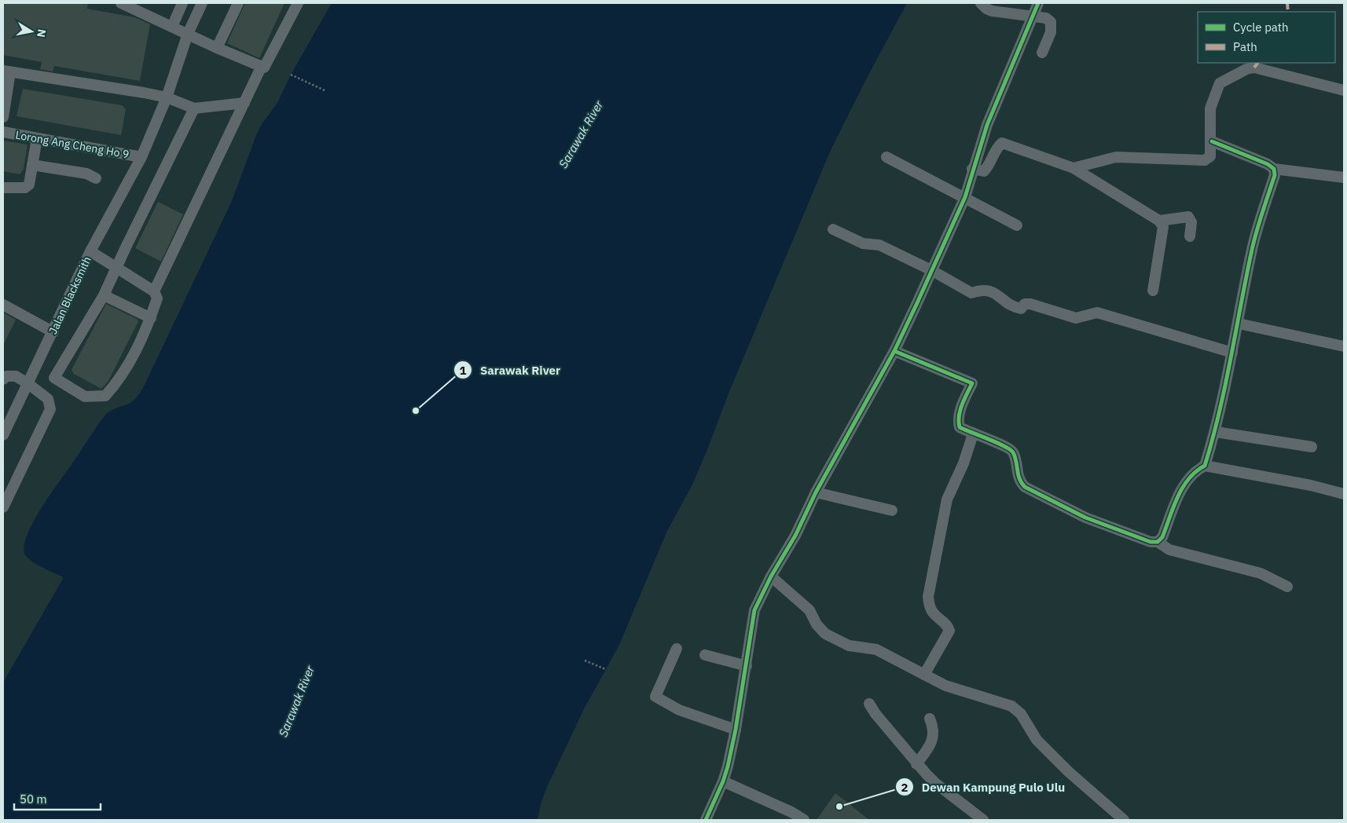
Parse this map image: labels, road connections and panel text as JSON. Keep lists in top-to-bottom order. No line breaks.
{"streets":{"street":["Lorong Ang Cheng Ho 9","Jalan Blacksmith"]},"crossings":[["Lorong Ang Cheng Ho 9","Jalan Blacksmith"]],"water":["Sarawak River"],"places":["Sarawak River","Dewan Kampung Pulo Ulu"],"legend":["Cycle path","Path"],"scale_bar":"50 m","north":"right"}
